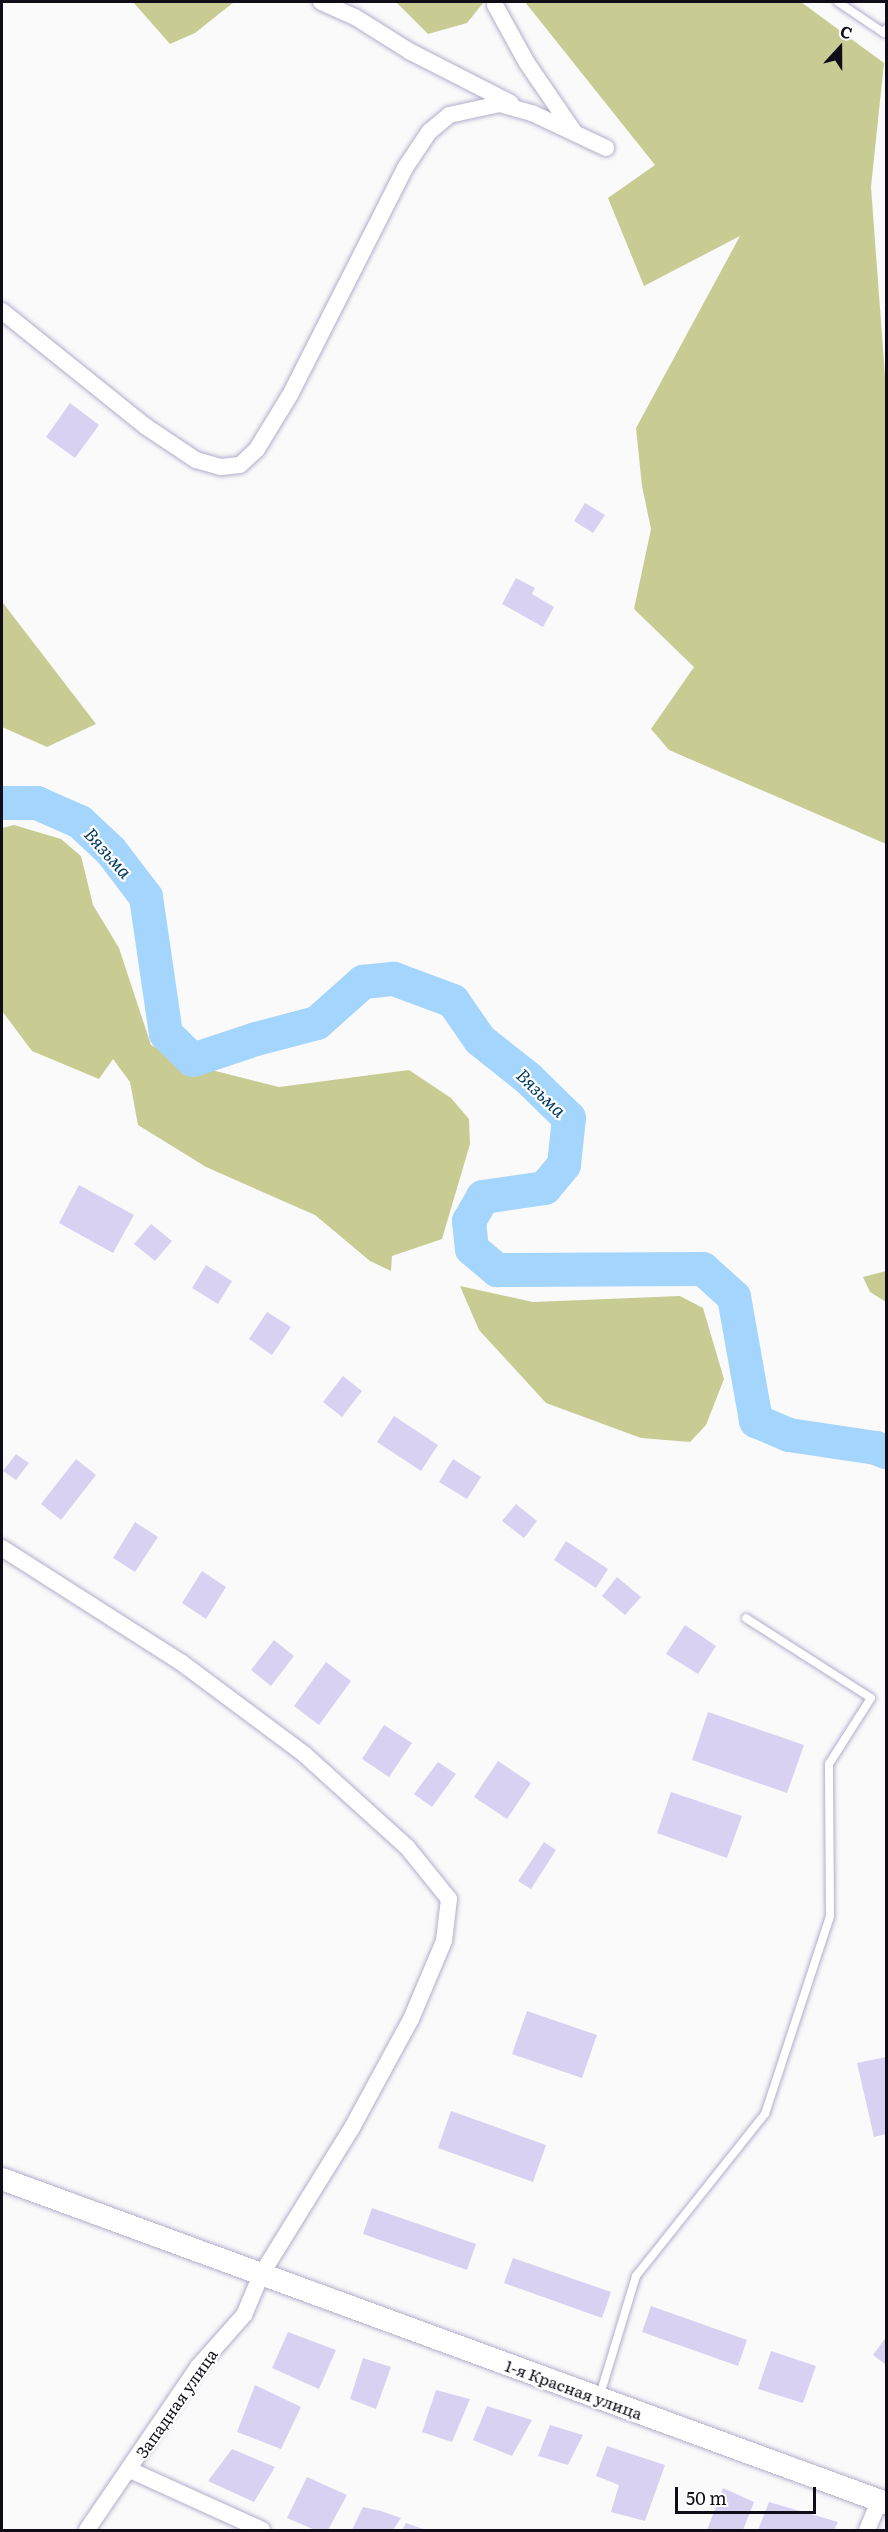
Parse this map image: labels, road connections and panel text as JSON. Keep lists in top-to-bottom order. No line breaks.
{"streets":{"main road":["1-я Красная улица"],"street":["Западная улица"]},"crossings":[["1-я Красная улица","Западная улица"]],"water":["Вязьма"],"scale_bar":"50 m","north":"top"}
